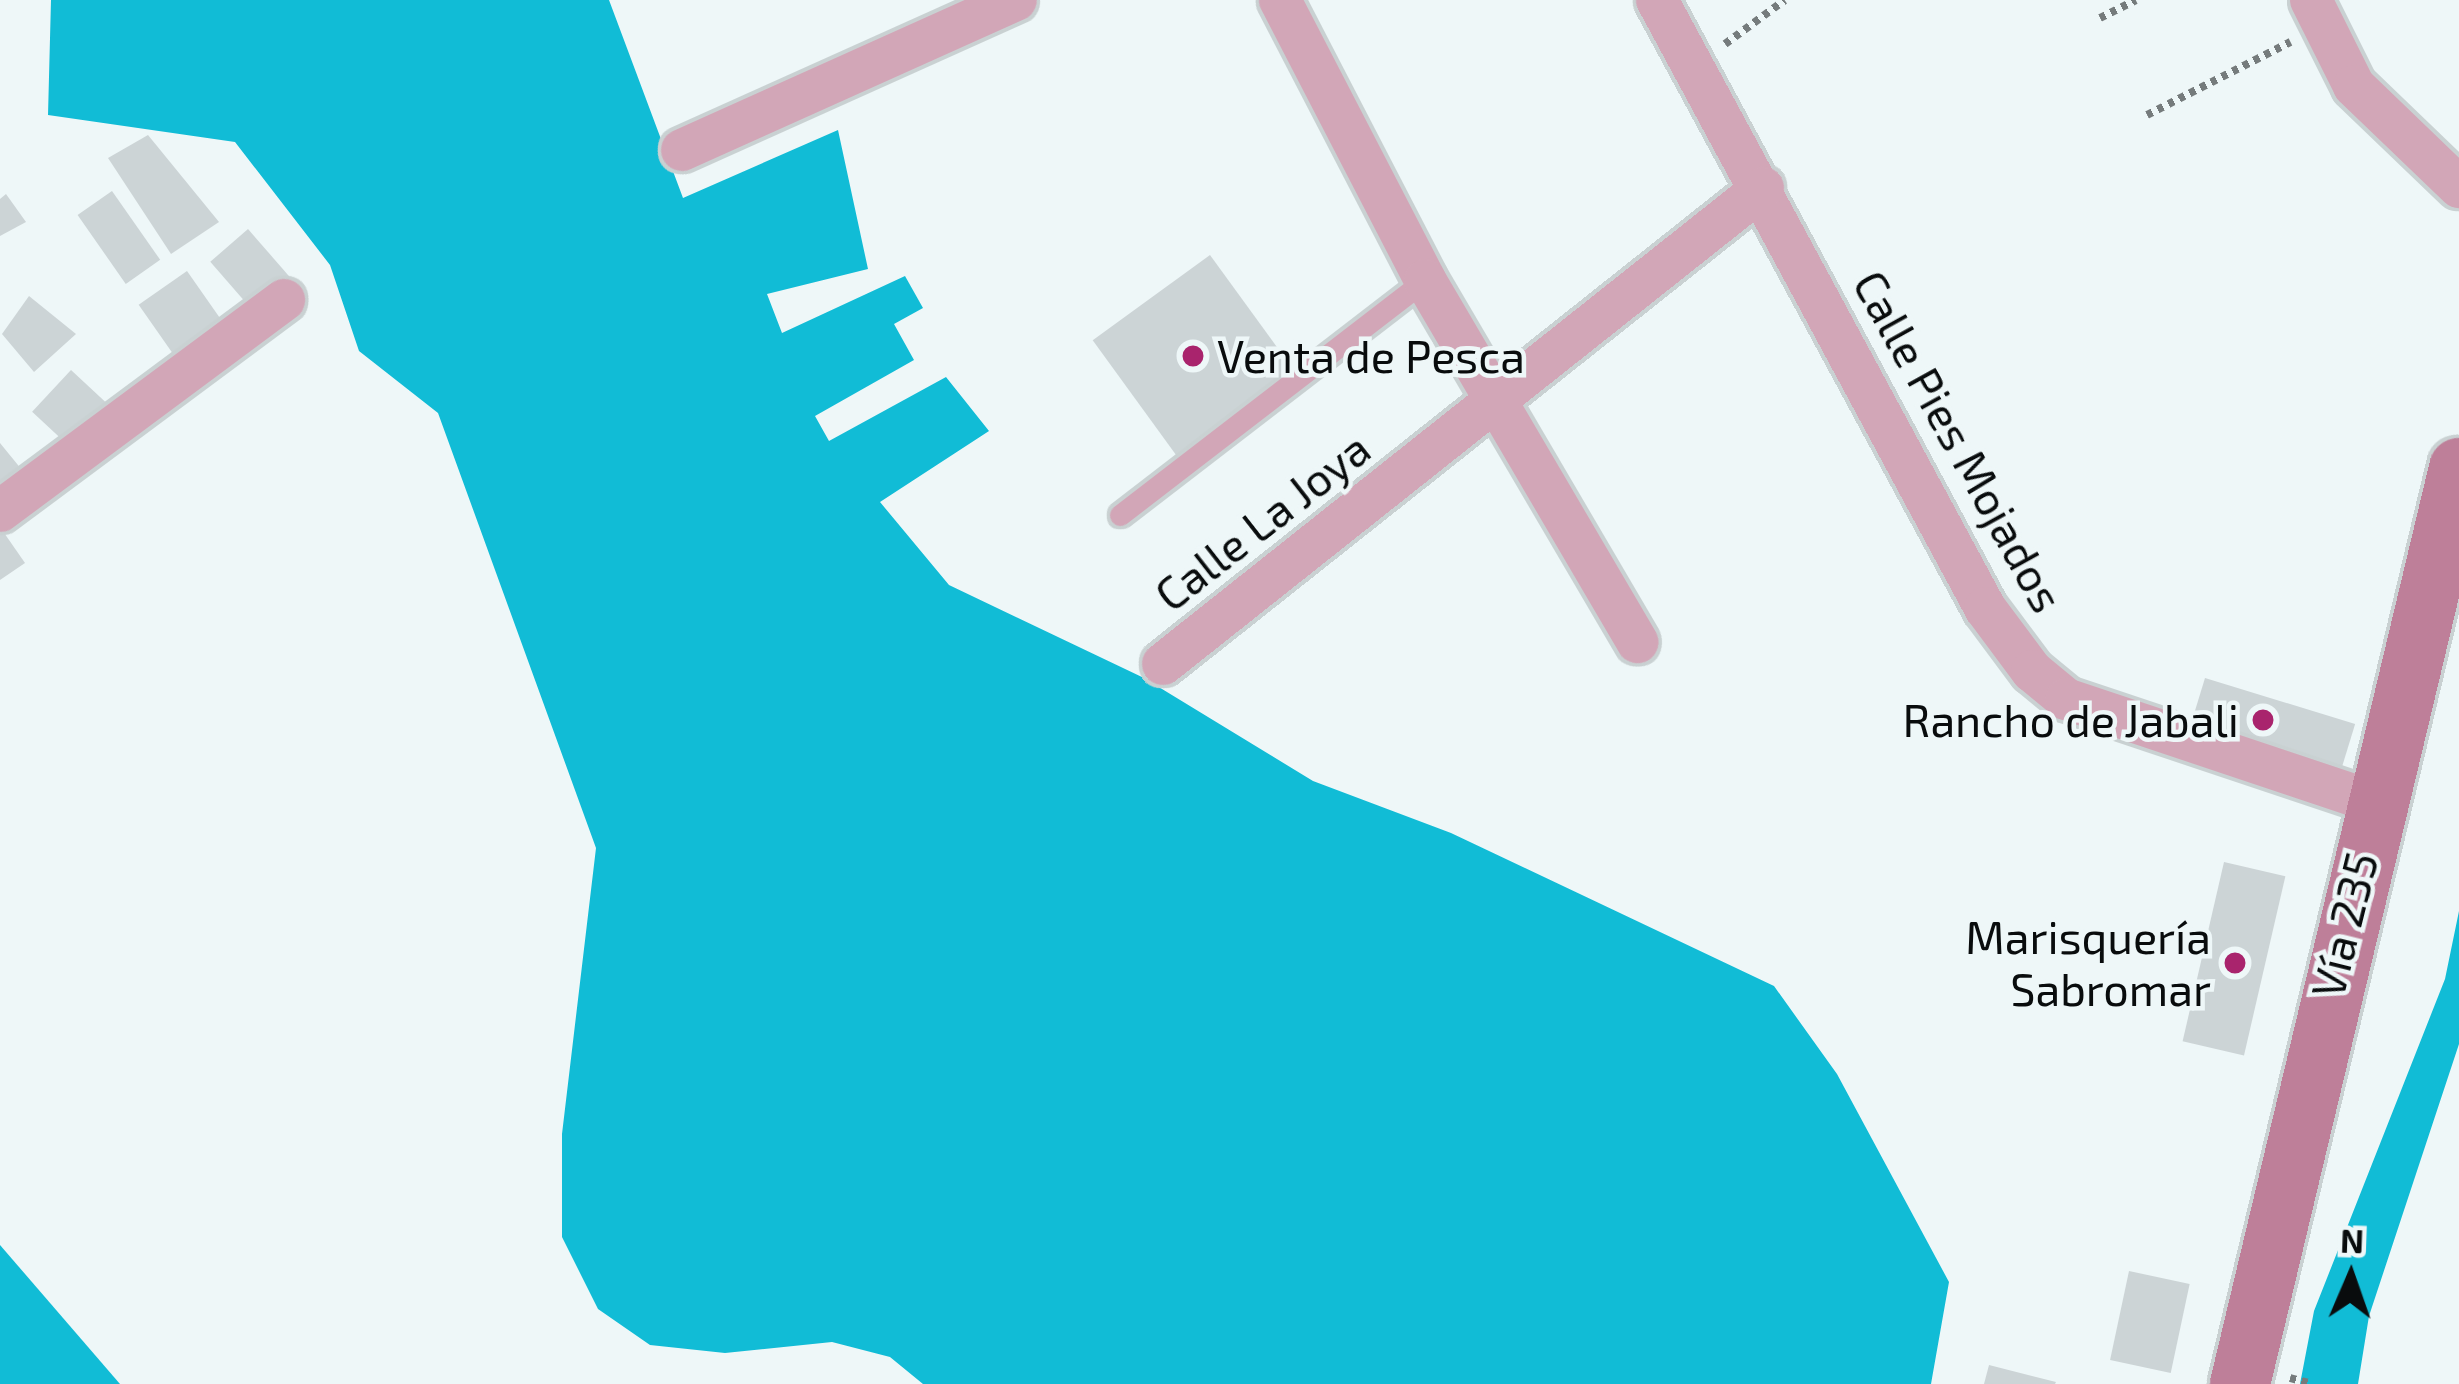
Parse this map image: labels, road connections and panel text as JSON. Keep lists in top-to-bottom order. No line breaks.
{"streets":{"main road":["Vía 235"],"street":["Calle Pies Mojados","Calle La Joya"]},"crossings":[["Calle Pies Mojados","Calle La Joya"],["Calle Pies Mojados","Vía 235"]],"places":["Venta de Pesca","Rancho de Jabali","Marisquería Sabromar"],"north":"top"}
